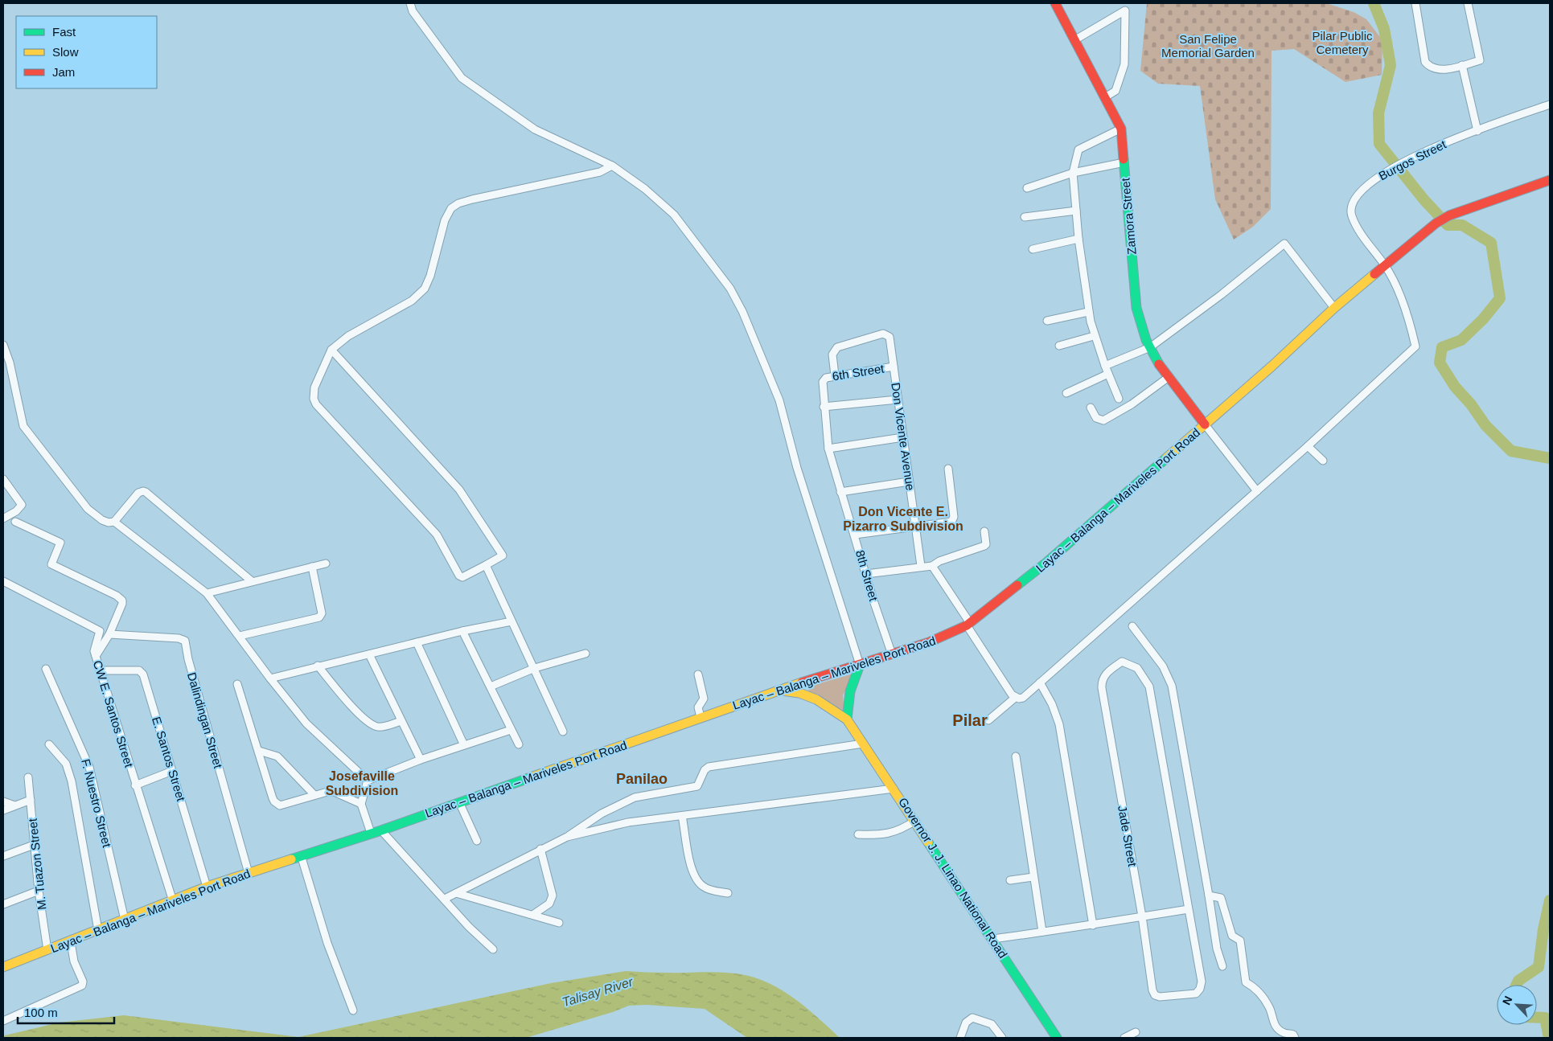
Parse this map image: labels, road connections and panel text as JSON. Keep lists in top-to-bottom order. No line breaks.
{"streets":{"main road":["Zamora Street","Layac – Balanga – Mariveles Port Road","Governor J. J. Linao National Road"],"street":["Burgos Street","6th Street","Don Vicente Avenue","8th Street","CW E. Santos Street","Dalindingan Street","E. Santos Street","F. Nuestro Street","Jade Street","M. Tuazon Street"]},"crossings":[["Burgos Street","Layac – Balanga – Mariveles Port Road"],["Zamora Street","Layac – Balanga – Mariveles Port Road"],["6th Street","Don Vicente Avenue"],["6th Street","8th Street"],["Layac – Balanga – Mariveles Port Road","8th Street"],["Layac – Balanga – Mariveles Port Road","CW E. Santos Street"],["Layac – Balanga – Mariveles Port Road","Dalindingan Street"],["Layac – Balanga – Mariveles Port Road","E. Santos Street"],["Layac – Balanga – Mariveles Port Road","F. Nuestro Street"],["Layac – Balanga – Mariveles Port Road","M. Tuazon Street"],["Layac – Balanga – Mariveles Port Road","Governor J. J. Linao National Road"],["CW E. Santos Street","E. Santos Street"]],"districts":["Don Vicente E. Pizarro Subdivision","Pilar","Josefaville Subdivision","Panilao"],"water":["Talisay River"],"parks":["Pilar Public Cemetery","San Felipe Memorial Garden"],"legend":["Fast","Slow","Jam"],"scale_bar":"100 m","north":"top left"}
